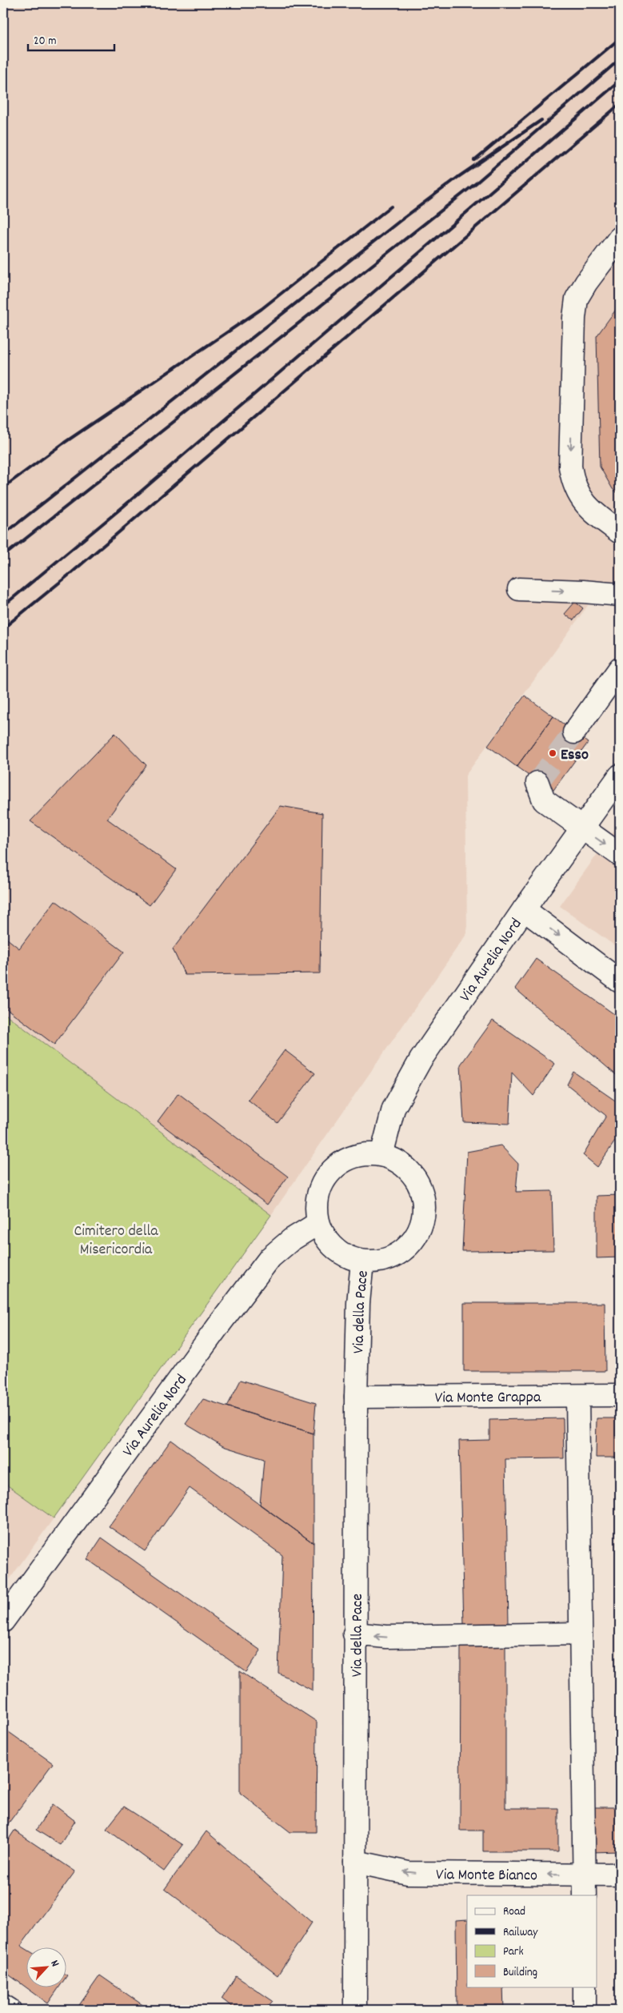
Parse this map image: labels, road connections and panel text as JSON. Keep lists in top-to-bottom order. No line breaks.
{"streets":{"main road":["Via Aurelia Nord","Via della Pace","Via Monte Grappa","Via Monte Bianco"]},"crossings":[["Via Aurelia Nord","Via della Pace"],["Via della Pace","Via Monte Grappa"],["Via della Pace","Via Monte Bianco"]],"one_way":["Via Monte Bianco"],"parks":["Cimitero della Misericordia"],"places":["Esso"],"legend":["Road","Railway","Park","Building"],"scale_bar":"20 m","north":"top right"}
